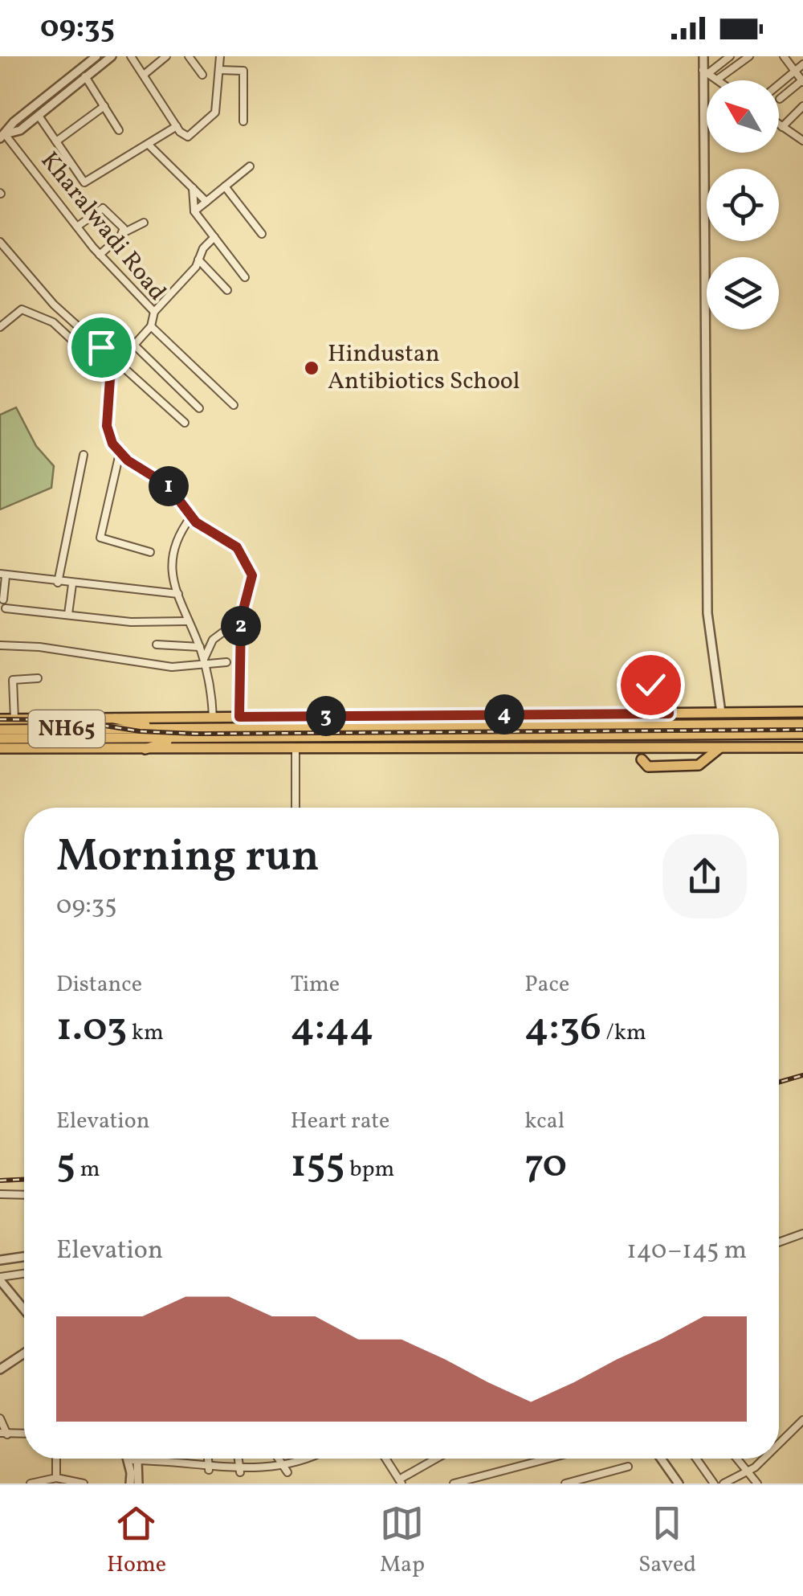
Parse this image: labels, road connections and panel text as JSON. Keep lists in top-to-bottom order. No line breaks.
{"streets":{"main road":["NH65"],"street":["Kharalwadi Road"]},"places":["Hindustan Antibiotics School"],"north":"top left","page":{"status":"09:35","pins":["1","2","4","3"],"heading":["Morning run","09:35"],"stats":[["Distance","1.03 km"],["Time","4:44"],["Pace","4:36 /km"],["Elevation","5 m"],["Heart rate","155 bpm"],["kcal","70"]],"chart":["Elevation","140–145 m"],"tabs":["Home","Map","Saved"]}}
